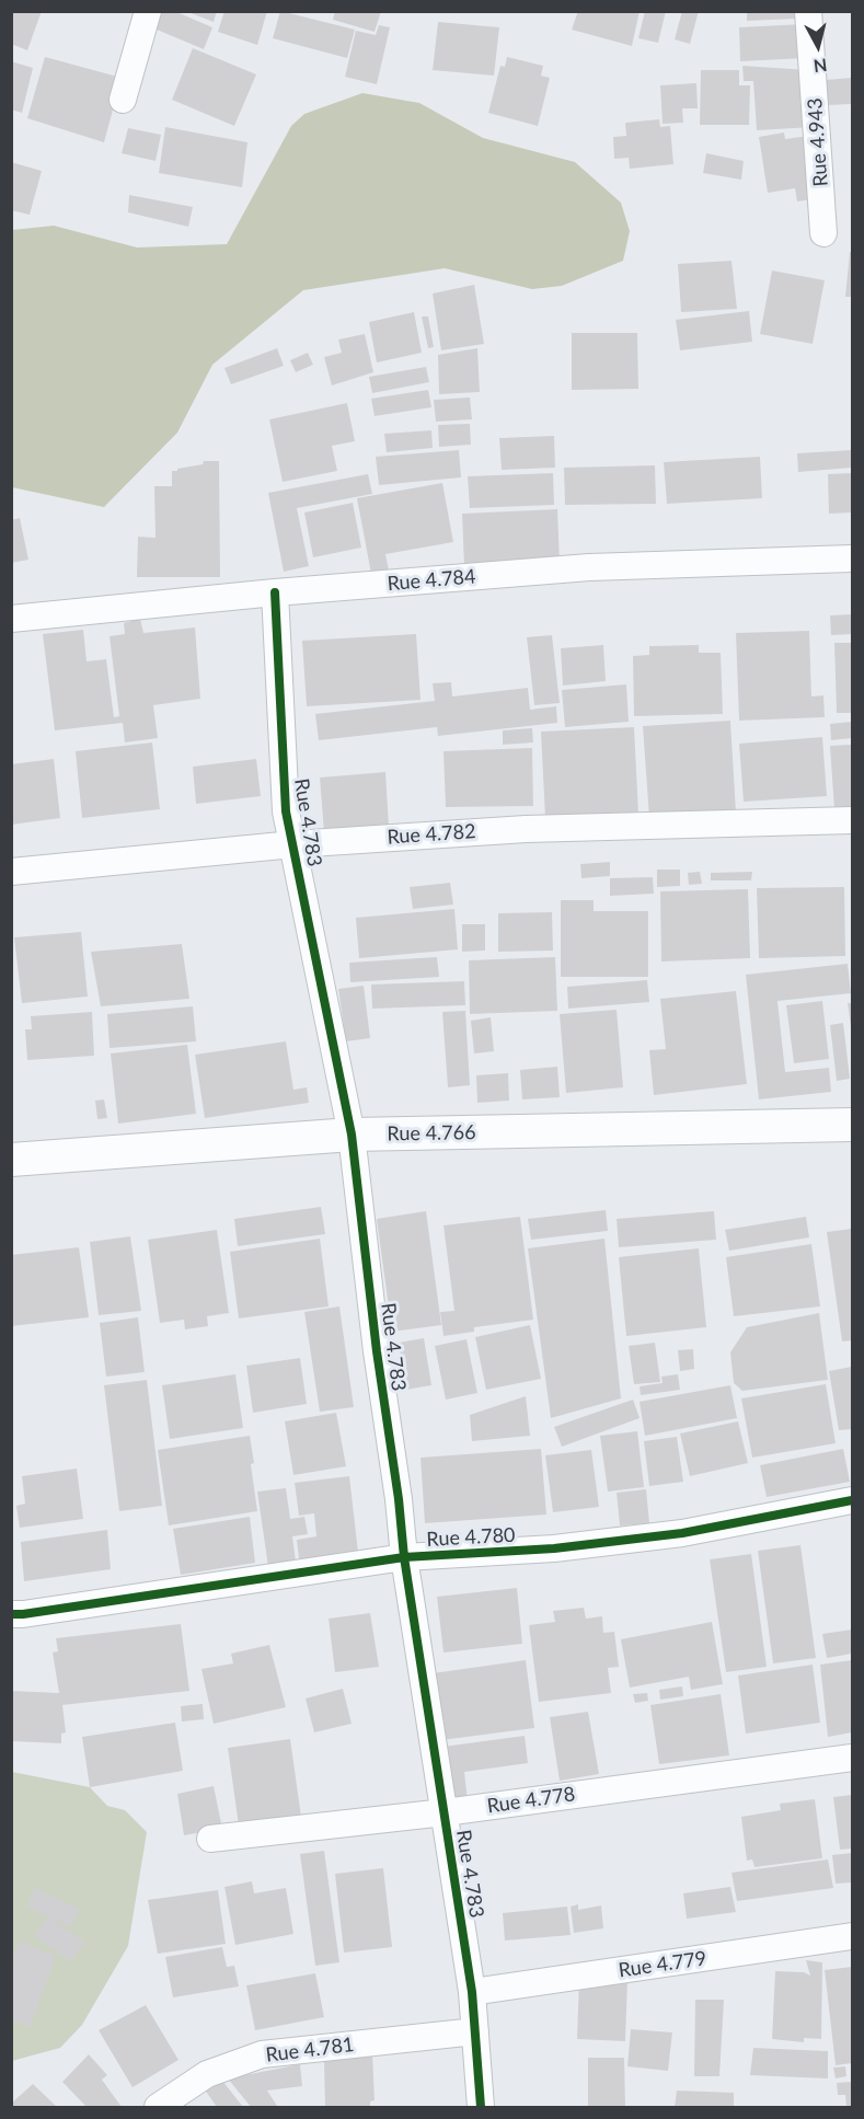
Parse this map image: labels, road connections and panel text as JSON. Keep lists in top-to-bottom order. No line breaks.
{"streets":{"street":["Rue 4.943","Rue 4.784","Rue 4.783","Rue 4.782","Rue 4.766","Rue 4.780","Rue 4.778","Rue 4.779","Rue 4.781"]},"crossings":[["Rue 4.784","Rue 4.783"],["Rue 4.783","Rue 4.782"],["Rue 4.783","Rue 4.766"],["Rue 4.783","Rue 4.780"],["Rue 4.783","Rue 4.778"],["Rue 4.783","Rue 4.779"],["Rue 4.783","Rue 4.781"]],"north":"bottom"}
